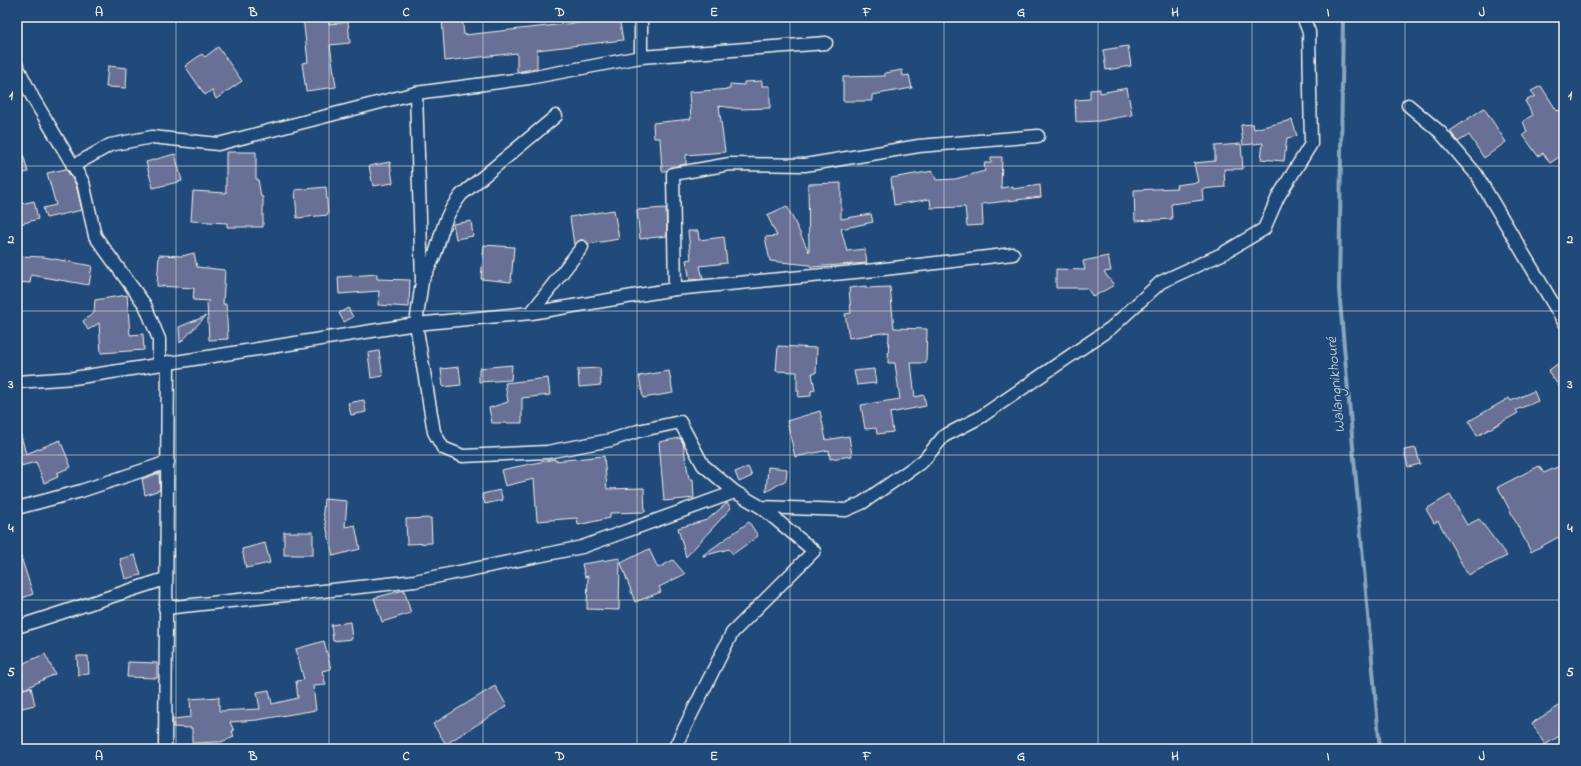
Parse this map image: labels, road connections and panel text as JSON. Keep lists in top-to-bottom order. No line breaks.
{"water":["Walangnikhouré"],"grid":{"columns":["A","B","C","D","E","F","G","H","I","J"],"rows":["1","2","3","4","5"]}}
